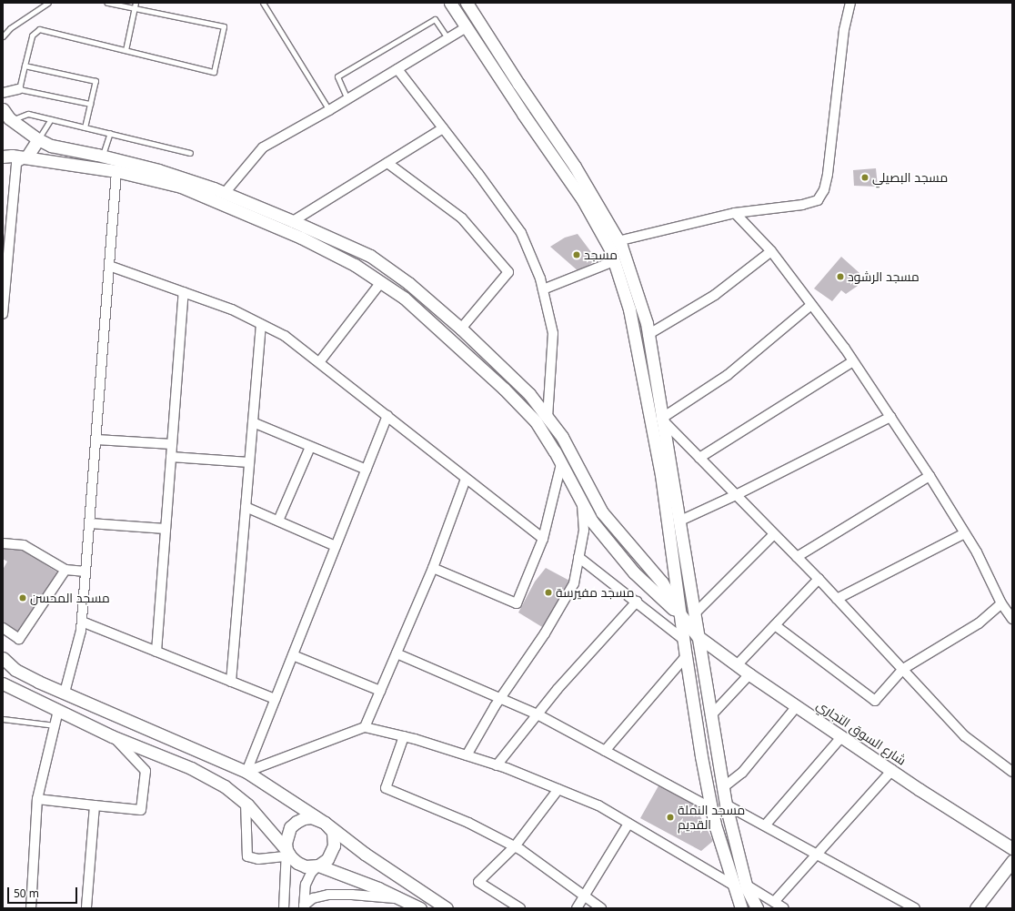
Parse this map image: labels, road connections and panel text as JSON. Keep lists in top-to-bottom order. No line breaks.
{"streets":{"street":["شارع السوق التجاري"]},"places":["مسجد البصيلي","مسجد","مسجد الرشود","مسجد مفيرسة","مسجد المحسن","مسجد النملة القديم"],"scale_bar":"50 m"}
